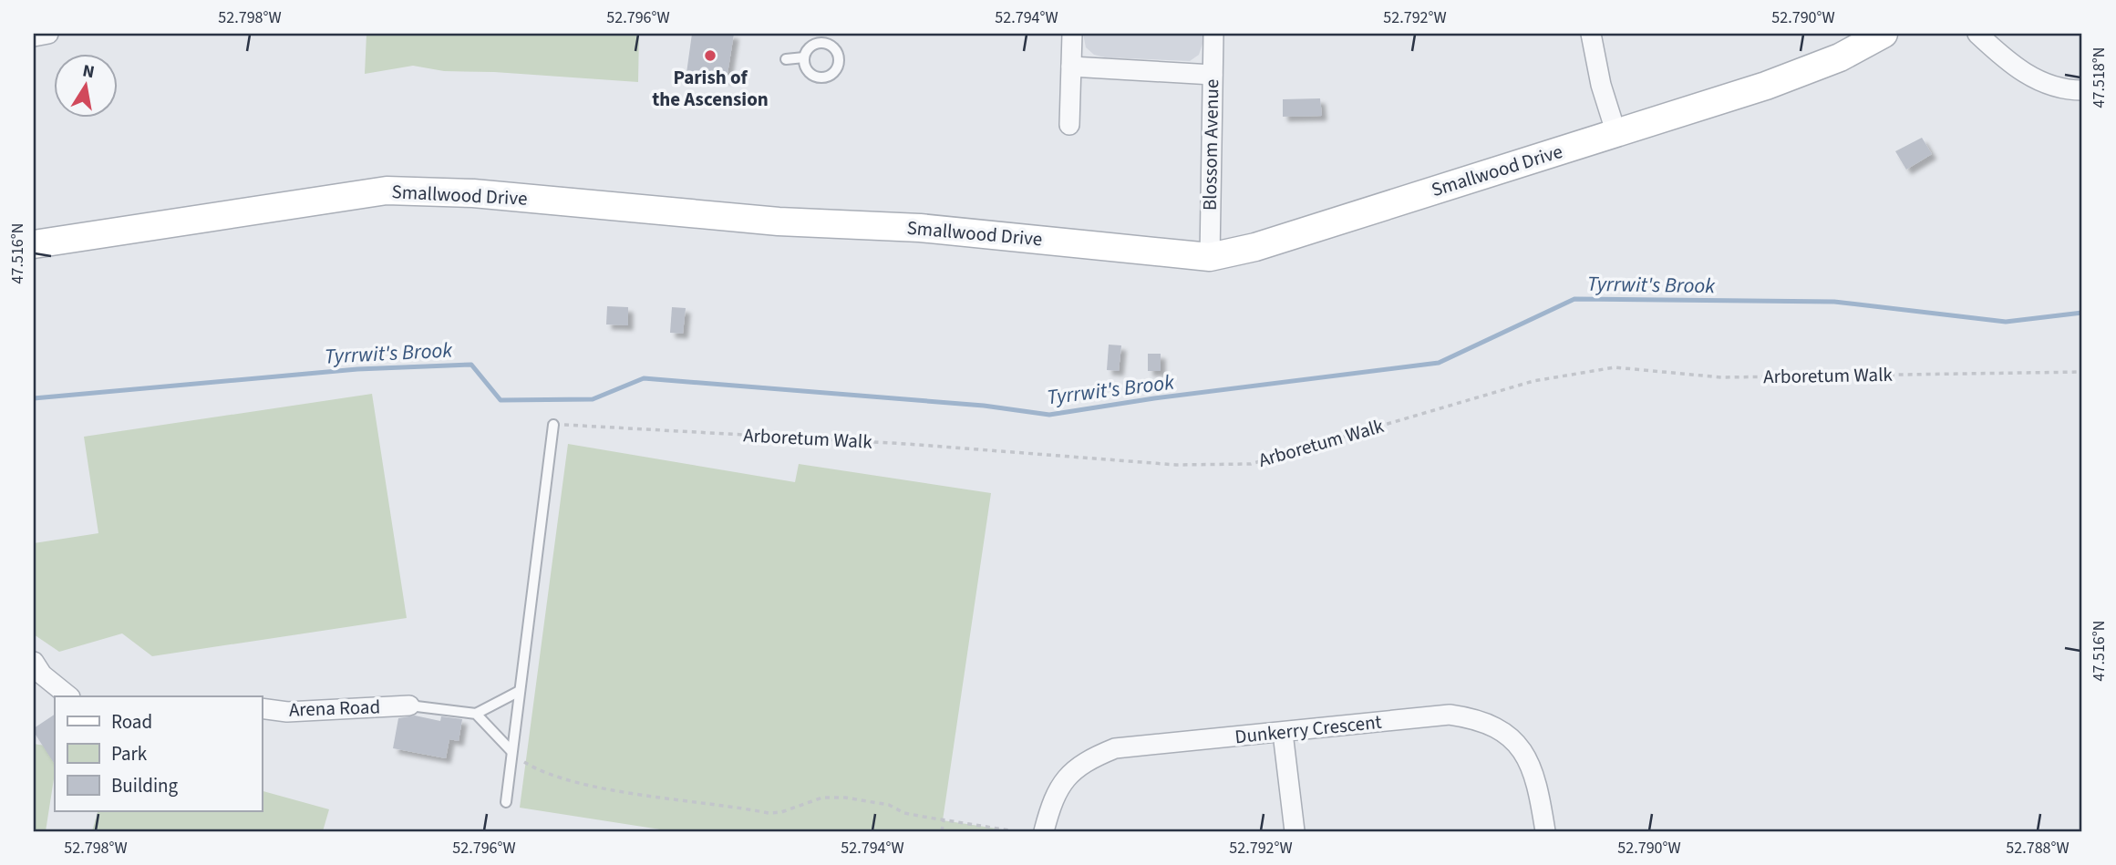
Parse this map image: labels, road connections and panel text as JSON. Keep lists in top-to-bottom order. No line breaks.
{"streets":{"street":["Blossom Avenue","Smallwood Drive","Arena Road","Dunkerry Crescent"],"path":["Arboretum Walk"]},"crossings":[["Blossom Avenue","Smallwood Drive"]],"water":["Tyrrwit's Brook"],"places":["Parish of the Ascension"],"legend":["Road","Park","Building"],"north":"top","coordinates":["52.798°W","52.796°W","52.794°W","52.792°W","52.790°W","47.518°N","47.516°N","52.788°W"]}
